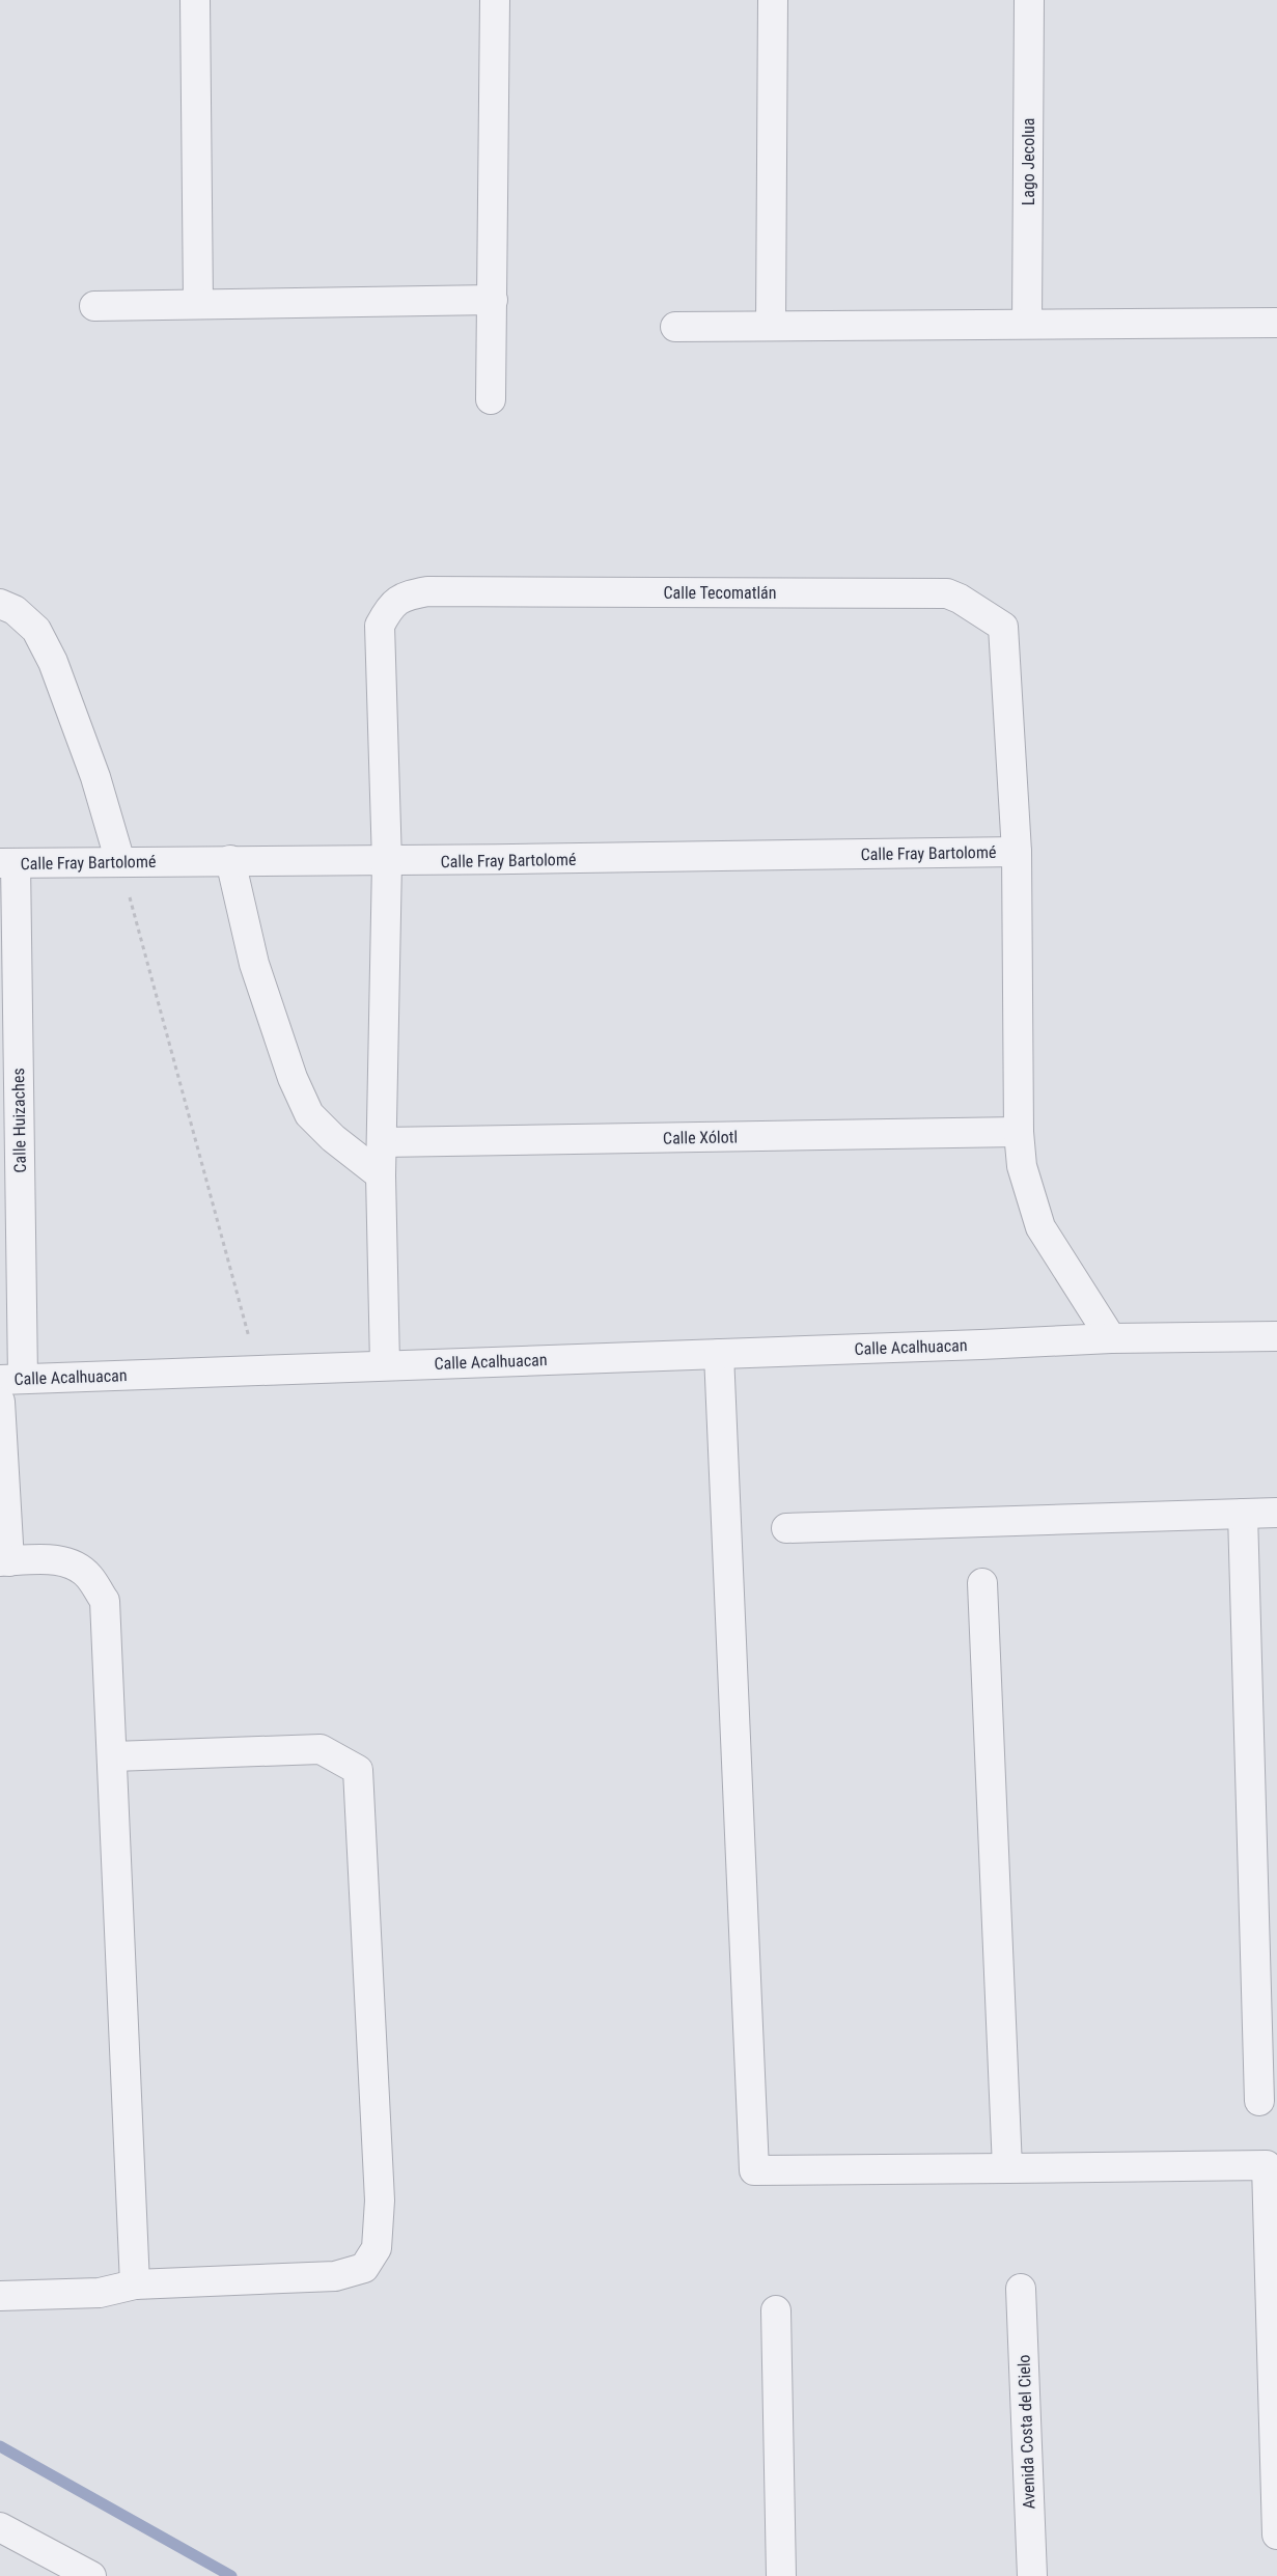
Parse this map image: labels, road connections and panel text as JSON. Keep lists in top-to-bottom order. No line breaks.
{"streets":{"street":["Lago Jecolua","Calle Tecomatlán","Calle Fray Bartolomé","Calle Huizaches","Calle Xólotl","Calle Acalhuacan","Avenida Costa del Cielo"]},"crossings":[["Calle Tecomatlán","Calle Fray Bartolomé"],["Calle Tecomatlán","Calle Xólotl"],["Calle Tecomatlán","Calle Acalhuacan"],["Calle Fray Bartolomé","Calle Huizaches"],["Calle Huizaches","Calle Acalhuacan"]]}
